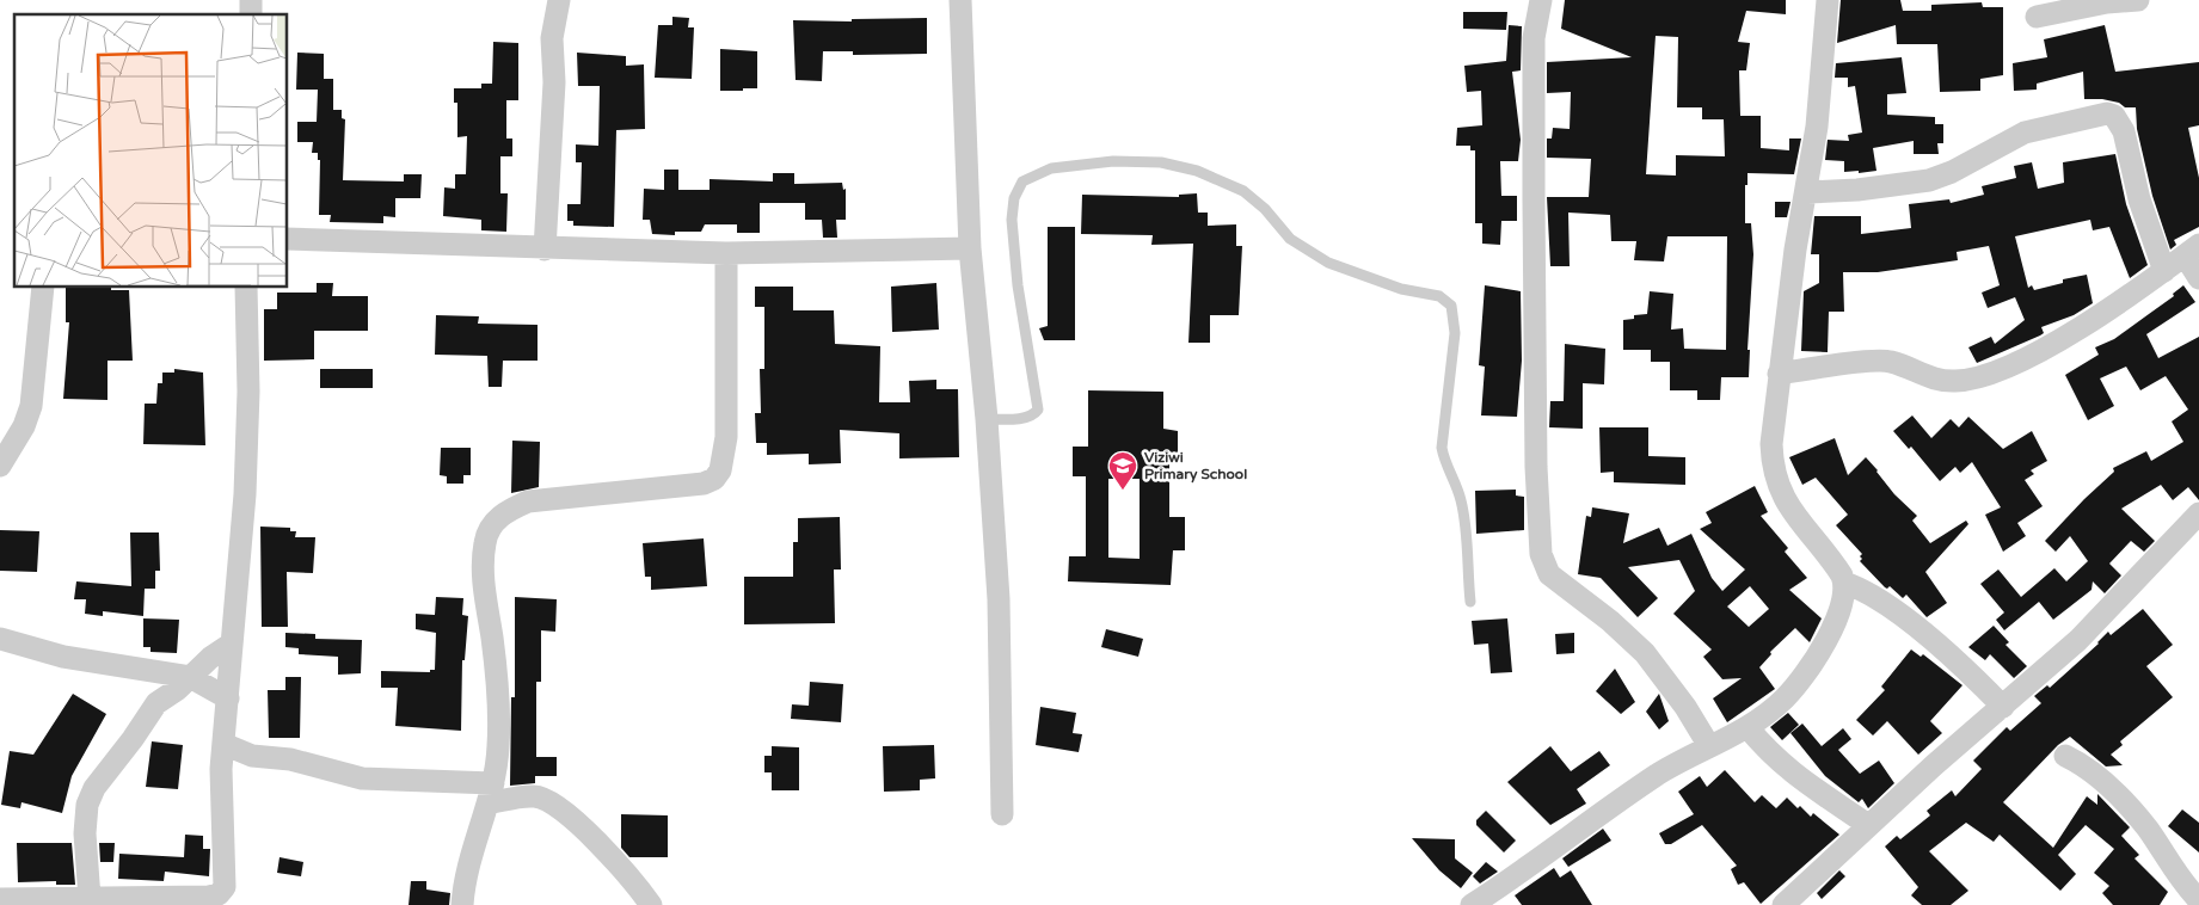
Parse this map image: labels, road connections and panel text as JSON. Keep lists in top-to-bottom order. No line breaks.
{"places":{"school or university":["Viziwi Primary School"]}}
